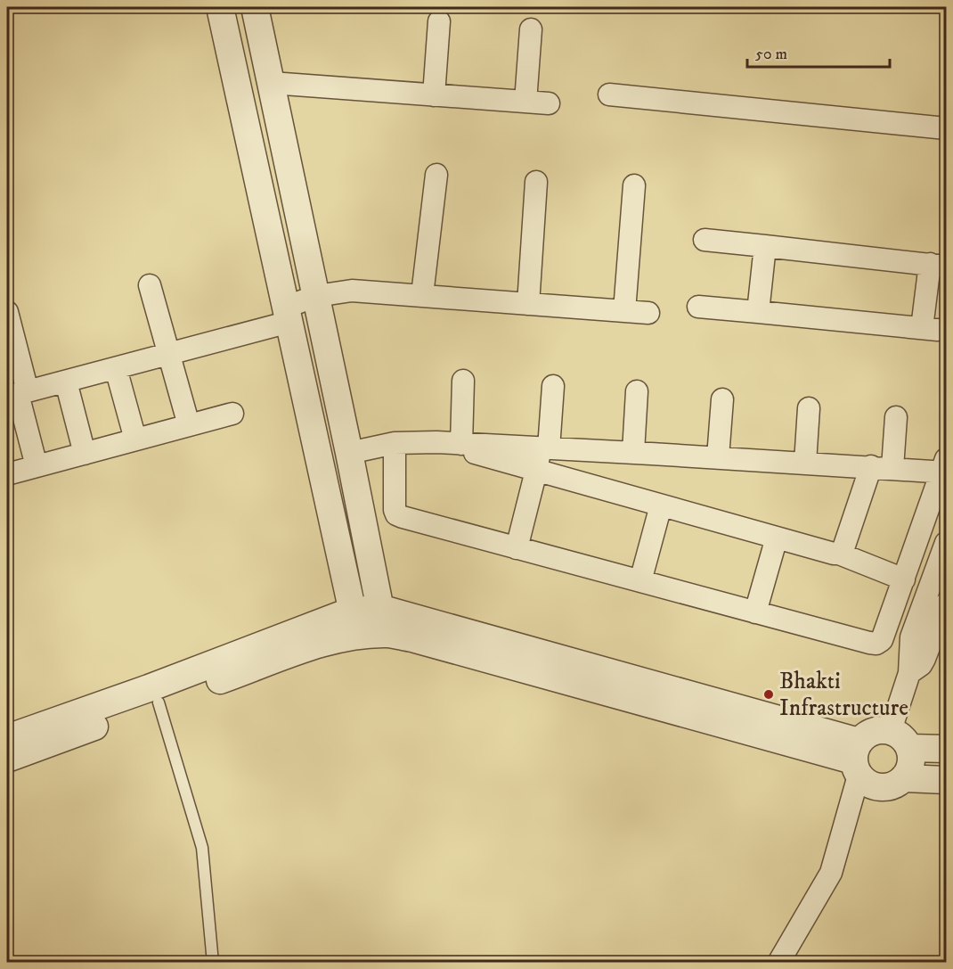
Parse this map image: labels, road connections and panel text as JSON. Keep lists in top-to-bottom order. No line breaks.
{"places":["Bhakti Infrastructure"],"scale_bar":"50 m"}
